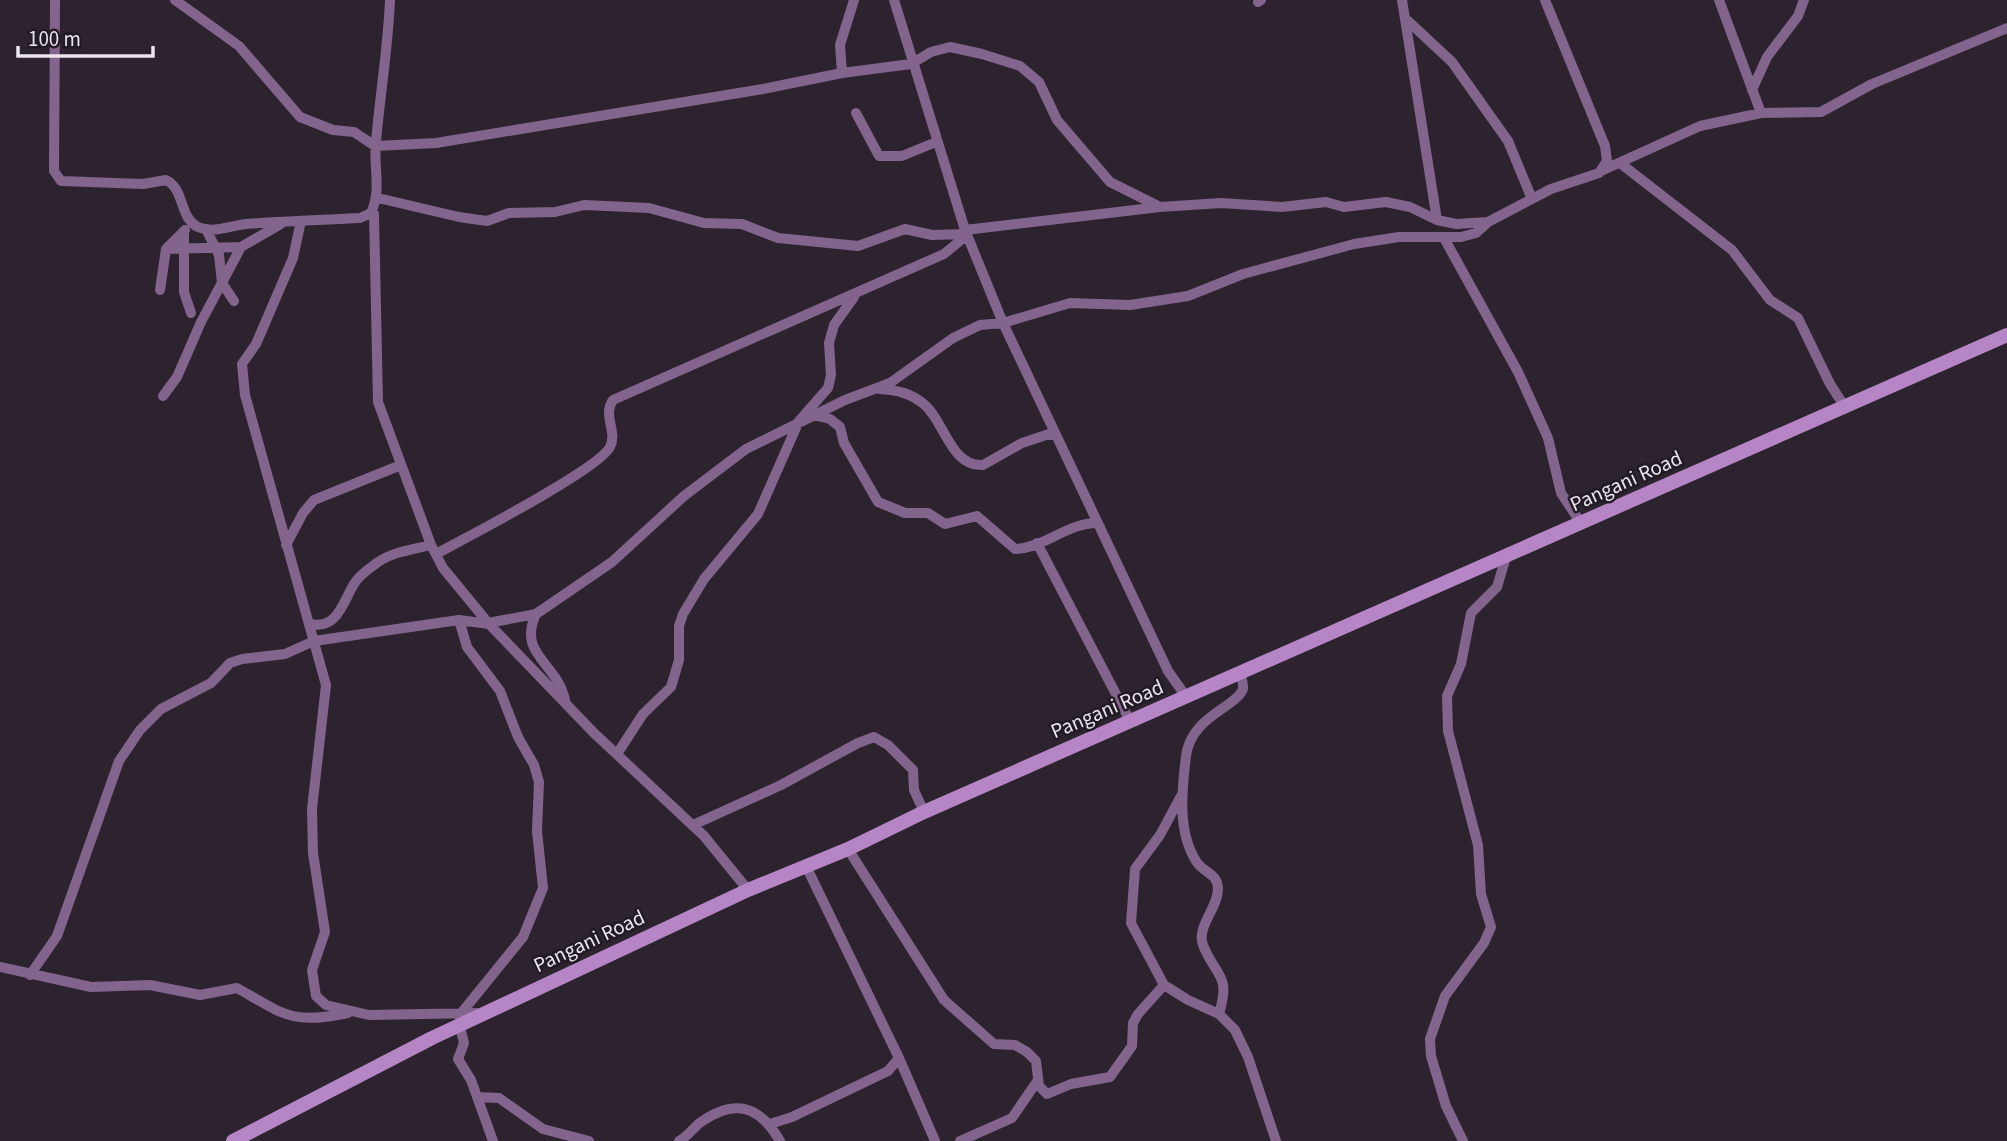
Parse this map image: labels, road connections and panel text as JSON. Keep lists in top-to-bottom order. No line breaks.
{"streets":{"main road":["Pangani Road"]},"scale_bar":"100 m"}
